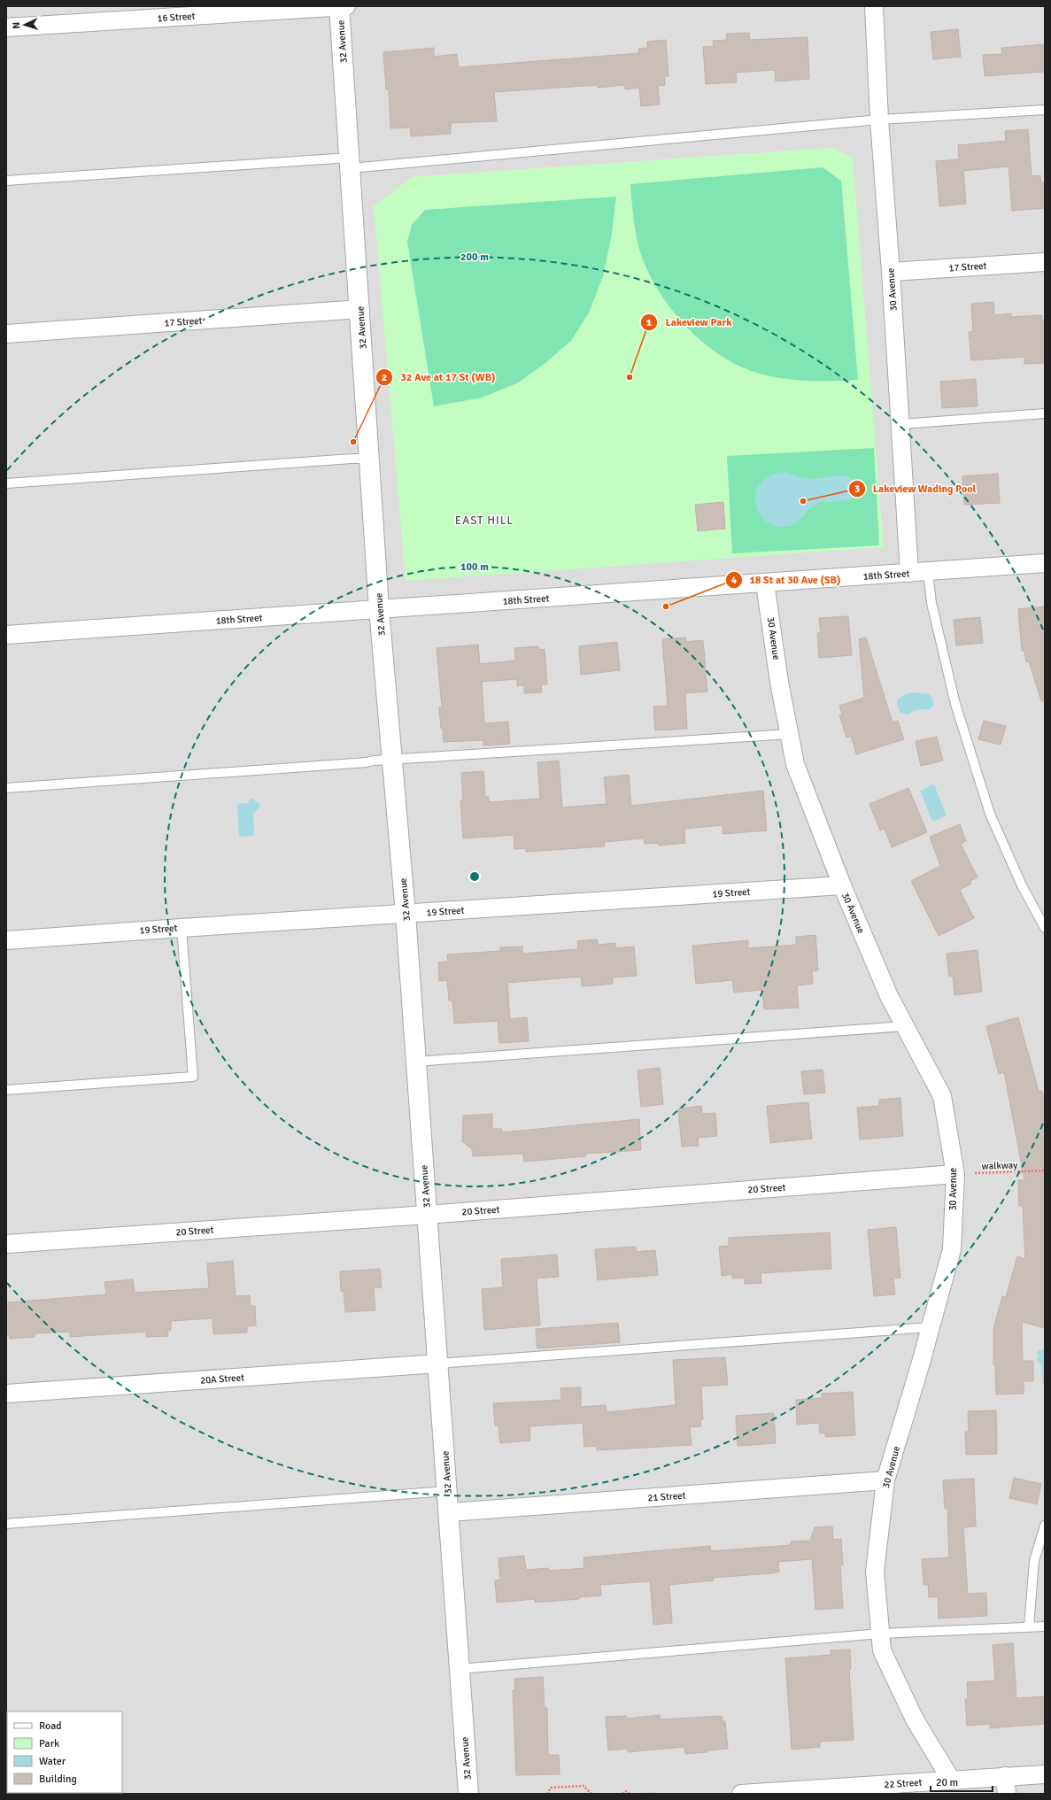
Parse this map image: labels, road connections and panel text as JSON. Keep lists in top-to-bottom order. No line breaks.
{"streets":{"street":["16 Street","32 Avenue","17 Street","30 Avenue","18th Street","19 Street","20 Street","20A Street","21 Street","22 Street"],"path":["walkway"]},"crossings":[["16 Street","32 Avenue"],["32 Avenue","17 Street"],["32 Avenue","18th Street"],["32 Avenue","19 Street"],["32 Avenue","20 Street"],["32 Avenue","20A Street"],["32 Avenue","21 Street"],["17 Street","30 Avenue"],["30 Avenue","18th Street"],["30 Avenue","19 Street"],["30 Avenue","walkway"],["30 Avenue","20 Street"],["30 Avenue","21 Street"],["30 Avenue","22 Street"],["walkway","20 Street"]],"districts":["EAST HILL"],"places":["Lakeview Park","32 Ave at 17 St (WB)","Lakeview Wading Pool","18 St at 30 Ave (SB)"],"legend":["Road","Park","Water","Building"],"scale_bar":"20 m","north":"left","rings":["200 m","100 m"]}
